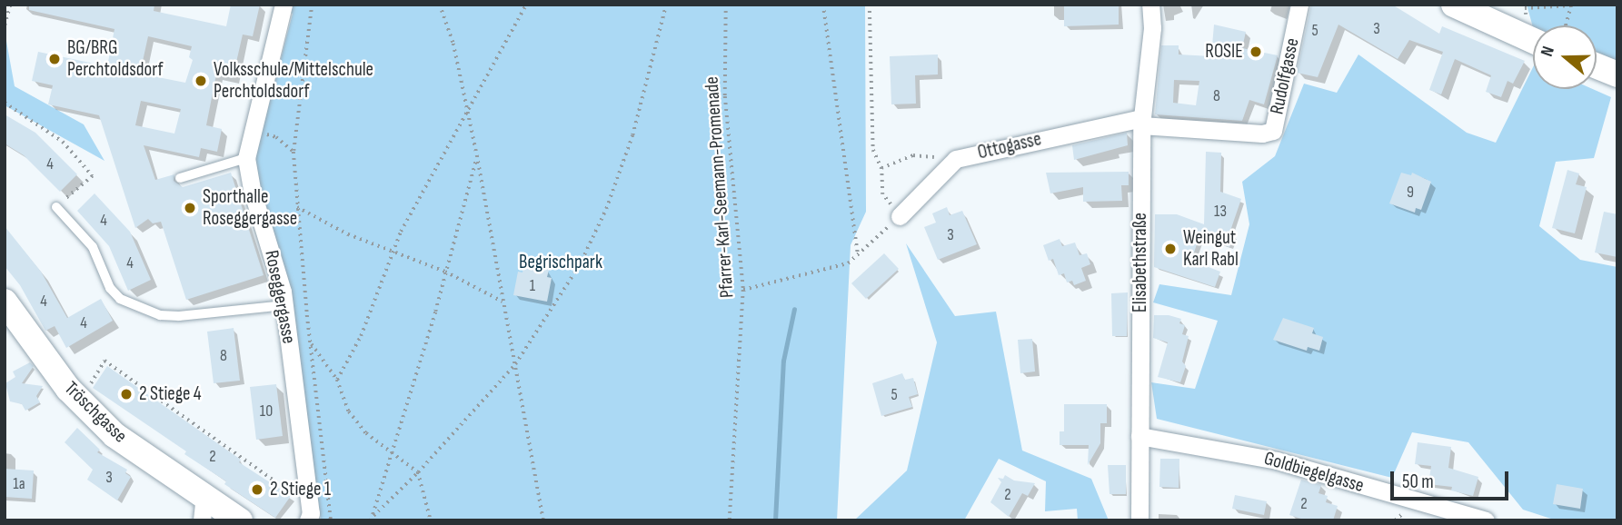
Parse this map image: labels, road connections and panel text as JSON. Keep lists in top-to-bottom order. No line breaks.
{"streets":{"street":["Rudolfgasse","Ottogasse","Elisabethstraße","Roseggergasse","Tröschgasse","Goldbiegelgasse"],"path":["Pfarrer-Karl-Seemann-Promenade"]},"crossings":[["Rudolfgasse","Ottogasse"],["Rudolfgasse","Elisabethstraße"],["Ottogasse","Elisabethstraße"],["Elisabethstraße","Goldbiegelgasse"]],"parks":["Begrischpark"],"places":["ROSIE","BG/BRG Perchtoldsdorf","Volksschule/Mittelschule Perchtoldsdorf","Sporthalle Roseggergasse","Weingut Karl Rabl","2 Stiege 4","2 Stiege 1"],"house_numbers":["3","5","8","4","9","13","4","3","4","1","4","4","8","5","10","2","3","1a","2","2"],"scale_bar":"50 m","north":"left"}
